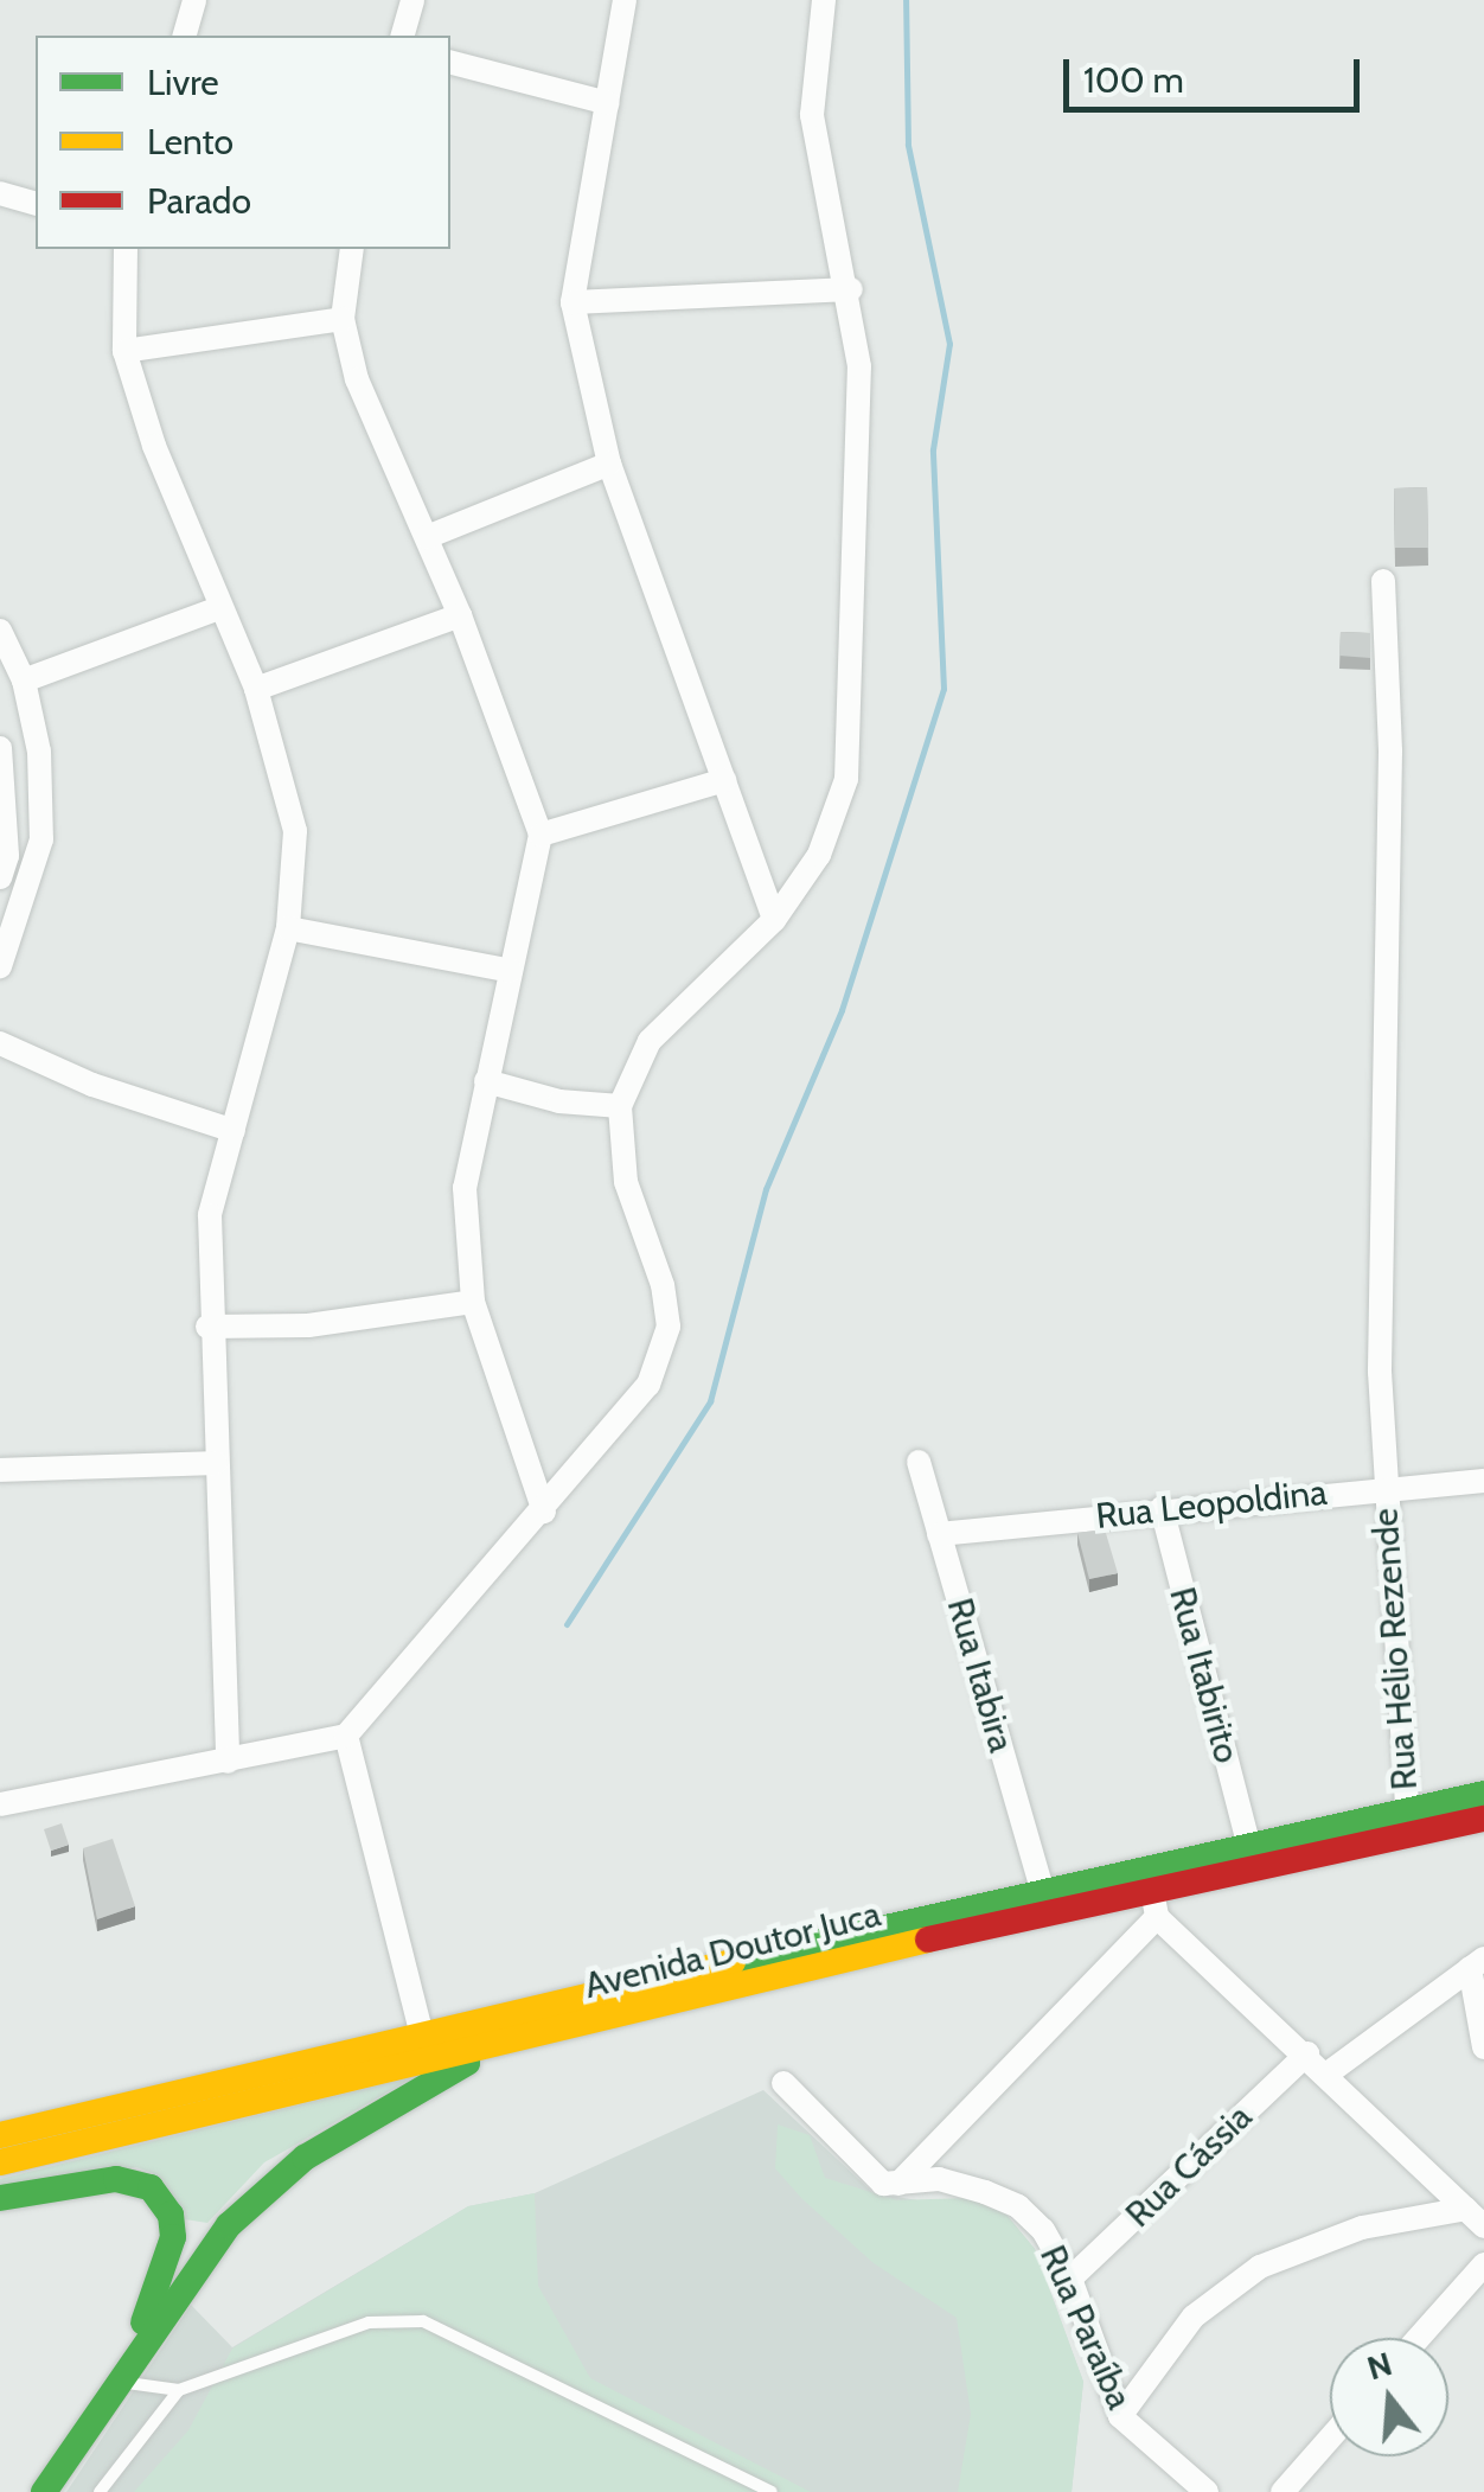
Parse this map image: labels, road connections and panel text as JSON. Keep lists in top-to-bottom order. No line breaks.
{"streets":{"main road":["Avenida Doutor Juca"],"street":["Rua Leopoldina","Rua Hélio Rezende","Rua Itabira","Rua Itabirito","Rua Cássia","Rua Paraíba"]},"crossings":[["Rua Leopoldina","Rua Hélio Rezende"],["Rua Leopoldina","Rua Itabira"],["Rua Leopoldina","Rua Itabirito"],["Rua Hélio Rezende","Avenida Doutor Juca"],["Rua Itabira","Avenida Doutor Juca"],["Rua Itabirito","Avenida Doutor Juca"],["Rua Cássia","Rua Paraíba"]],"legend":["Livre","Lento","Parado"],"scale_bar":"100 m","north":"top"}
